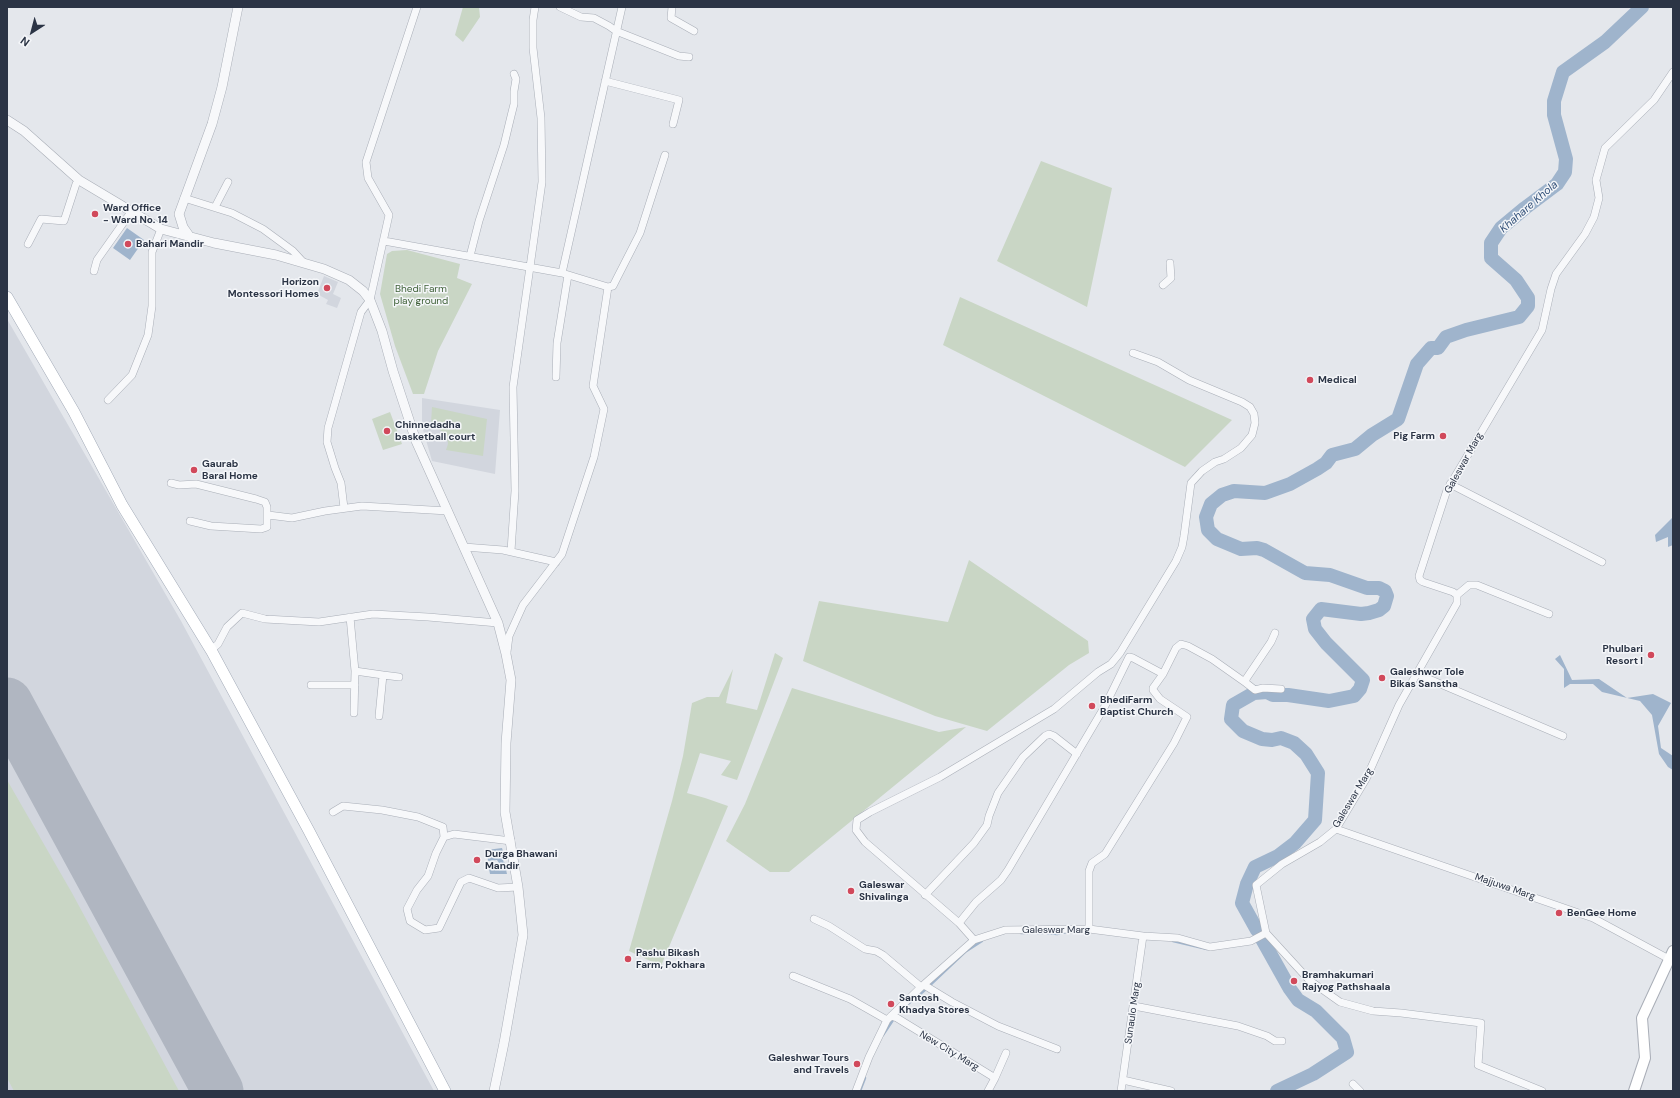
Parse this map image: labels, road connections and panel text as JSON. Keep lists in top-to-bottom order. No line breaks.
{"streets":{"street":["Galeswar Marg","Majjuwa Marg","Sunaulo Marg","New City Marg"]},"crossings":[["Galeswar Marg","Majjuwa Marg"],["Galeswar Marg","Sunaulo Marg"],["Galeswar Marg","New City Marg"]],"water":["Khahare Khola"],"parks":["Bhedi Farm play ground"],"places":["Ward Office - Ward No. 14","Bahari Mandir","Horizon Montessori Homes","Medical","Chinnedadha basketball court","Pig Farm","Gaurab Baral Home","Phulbari Resort l","Galeshwor Tole Bikas Sanstha","BhediFarm Baptist Church","Durga Bhawani Mandir","Galeswar Shivalinga","BenGee Home","Pashu Bikash Farm, Pokhara","Bramhakumari Rajyog Pathshaala","Santosh Khadya Stores","Galeshwar Tours and Travels"],"north":"bottom left"}
